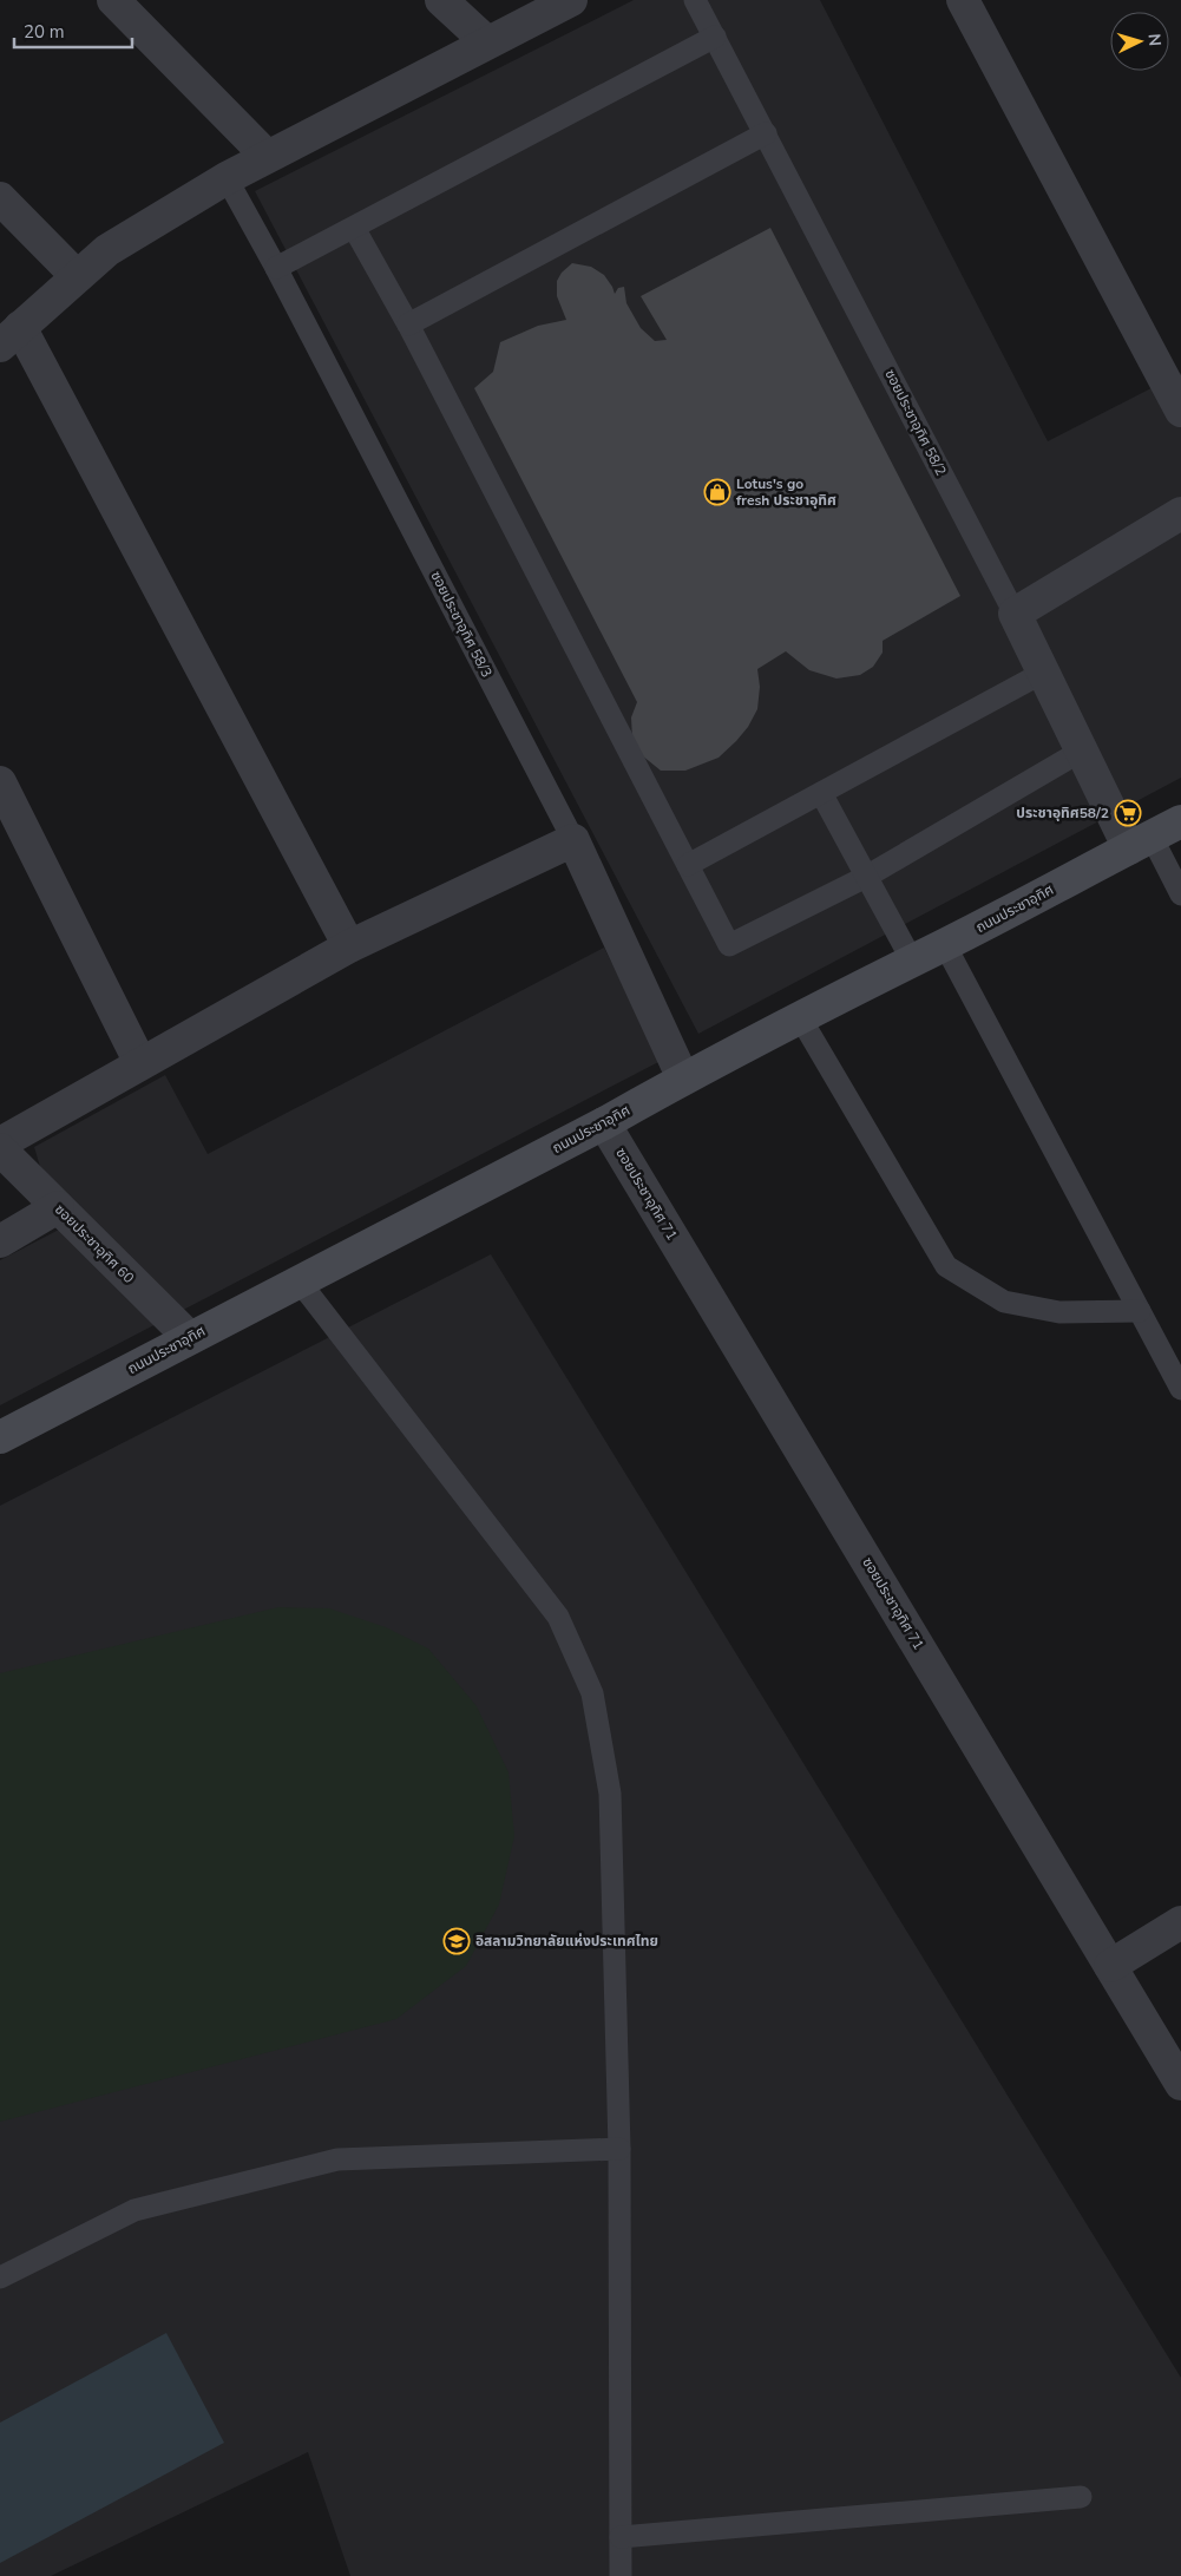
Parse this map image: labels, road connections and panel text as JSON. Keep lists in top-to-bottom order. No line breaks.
{"streets":{"main road":["ถนนประชาอุทิศ"],"street":["ซอยประชาอุทิศ 58/2","ซอยประชาอุทิศ 58/3","ซอยประชาอุทิศ 71","ซอยประชาอุทิศ 60"]},"crossings":[["ซอยประชาอุทิศ 58/2","ถนนประชาอุทิศ"],["ซอยประชาอุทิศ 58/3","ถนนประชาอุทิศ"],["ถนนประชาอุทิศ","ซอยประชาอุทิศ 71"],["ถนนประชาอุทิศ","ซอยประชาอุทิศ 60"]],"places":{"shop":["Lotus's go fresh ประชาอุทิศ"],"supermarket":["ประชาอุทิศ58/2"],"school or university":["อิสลามวิทยาลัยแห่งประเทศไทย"]},"scale_bar":"20 m","north":"right"}
